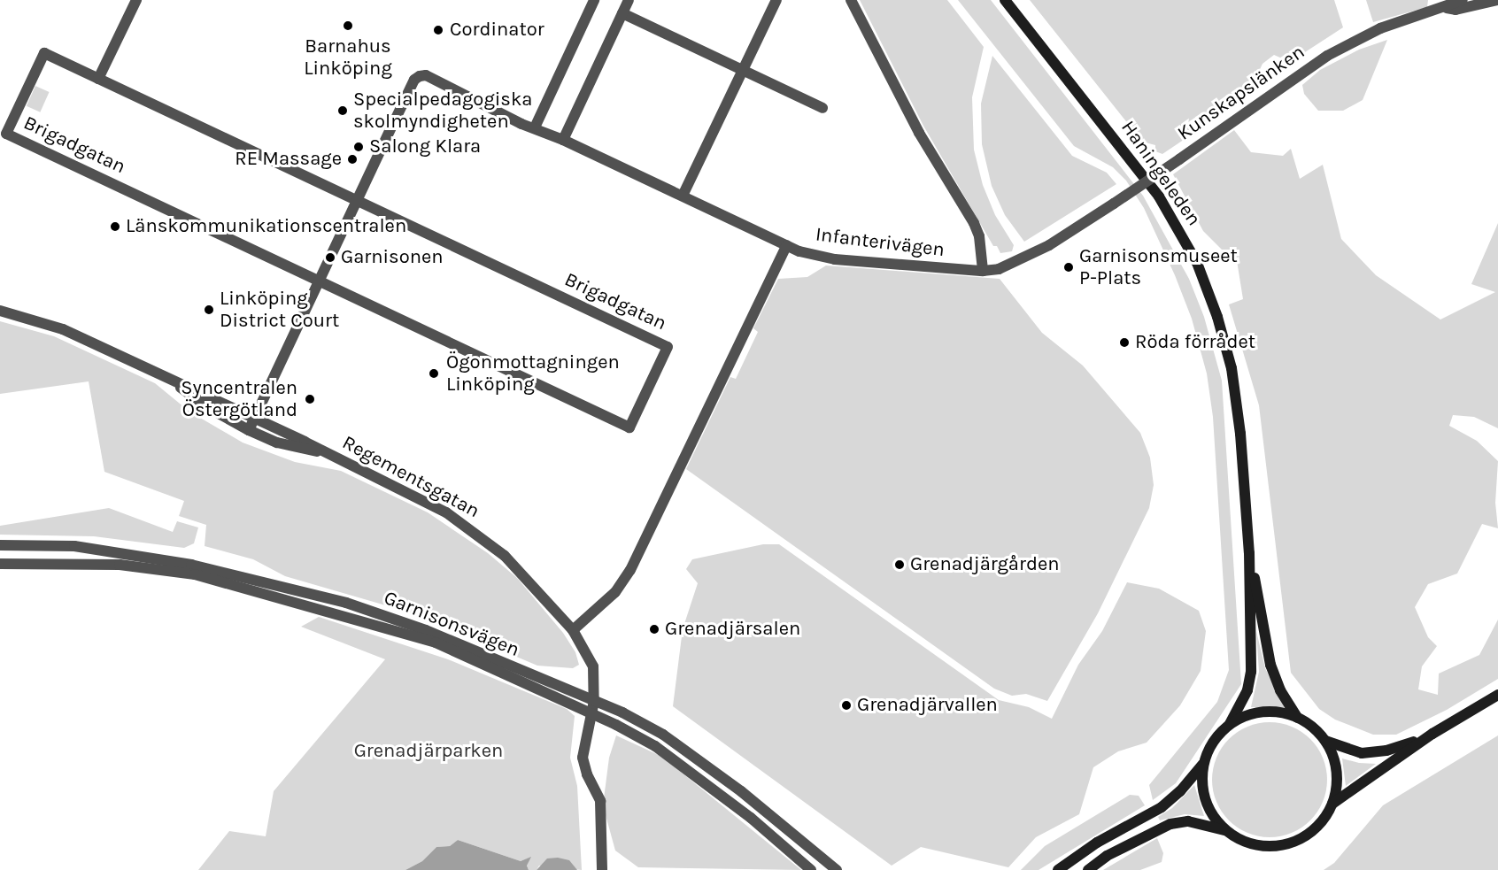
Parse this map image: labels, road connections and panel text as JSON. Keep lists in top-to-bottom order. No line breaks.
{"streets":{"main road":["Haningeleden"],"street":["Kunskapslänken","Brigadgatan","Infanterivägen","Regementsgatan","Garnisonsvägen"]},"crossings":[["Kunskapslänken","Infanterivägen"],["Infanterivägen","Regementsgatan"],["Regementsgatan","Garnisonsvägen"]],"parks":["Grenadjärparken"],"places":["Barnahus Linköping","Cordinator","Specialpedagogiska skolmyndigheten","Salong Klara","RE Massage","Länskommunikationscentralen","Garnisonen","Garnisonsmuseet P-Plats","Linköping District Court","Röda förrådet","Ögonmottagningen Linköping","Syncentralen Östergötland","Grenadjärgården","Grenadjärsalen","Grenadjärvallen"]}
